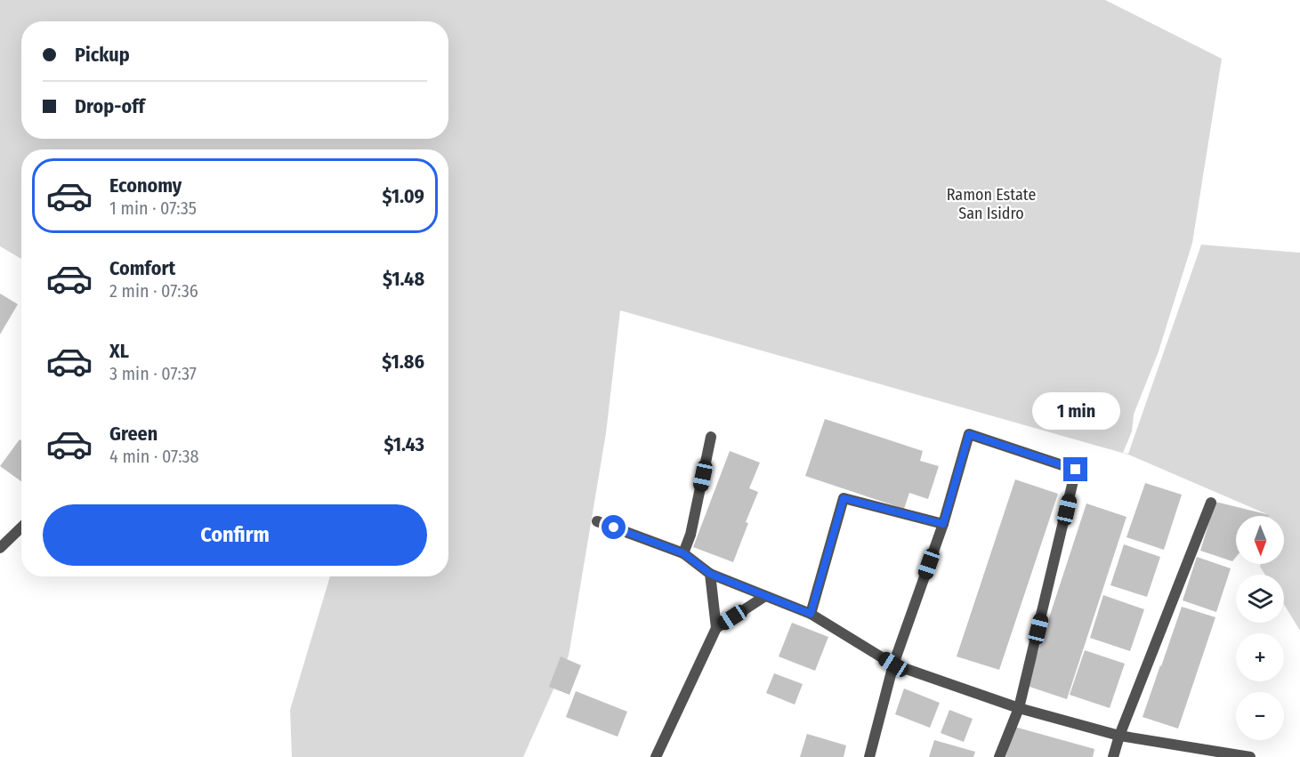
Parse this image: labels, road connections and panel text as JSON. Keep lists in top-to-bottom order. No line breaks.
{"parks":["Ramon Estate San Isidro"],"north":"bottom","page":{"banner":["Pickup","Drop-off"],"list":[{"name":"Economy","note":"1 min · 07:35","value":"$1.09"},{"name":"Comfort","note":"2 min · 07:36","value":"$1.48"},{"name":"XL","note":"3 min · 07:37","value":"$1.86"},{"name":"Green","note":"4 min · 07:38","value":"$1.43"}],"bubble":"1 min","buttons":"Confirm","map_buttons":["+","−"]}}
